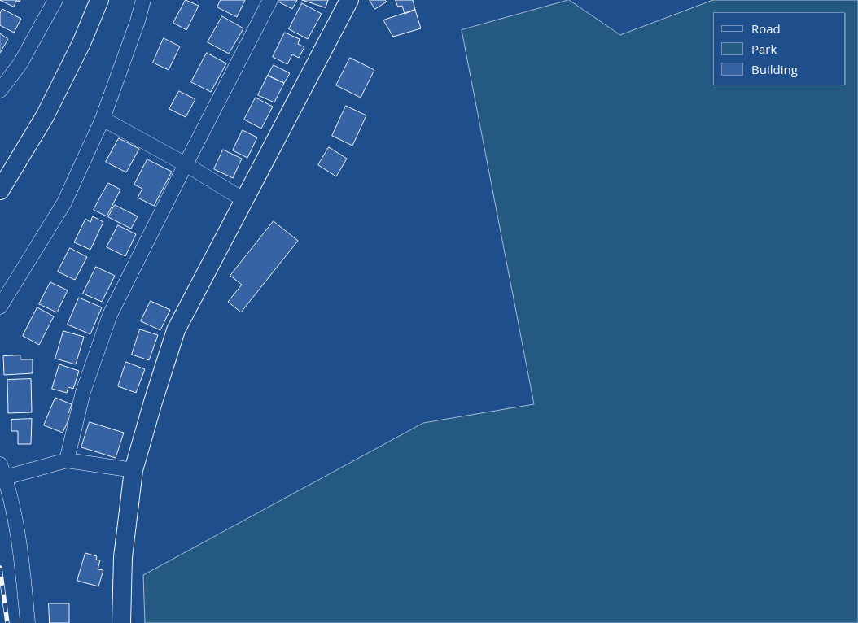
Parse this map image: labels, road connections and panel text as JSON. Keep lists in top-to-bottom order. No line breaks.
{"legend":["Road","Park","Building"]}
